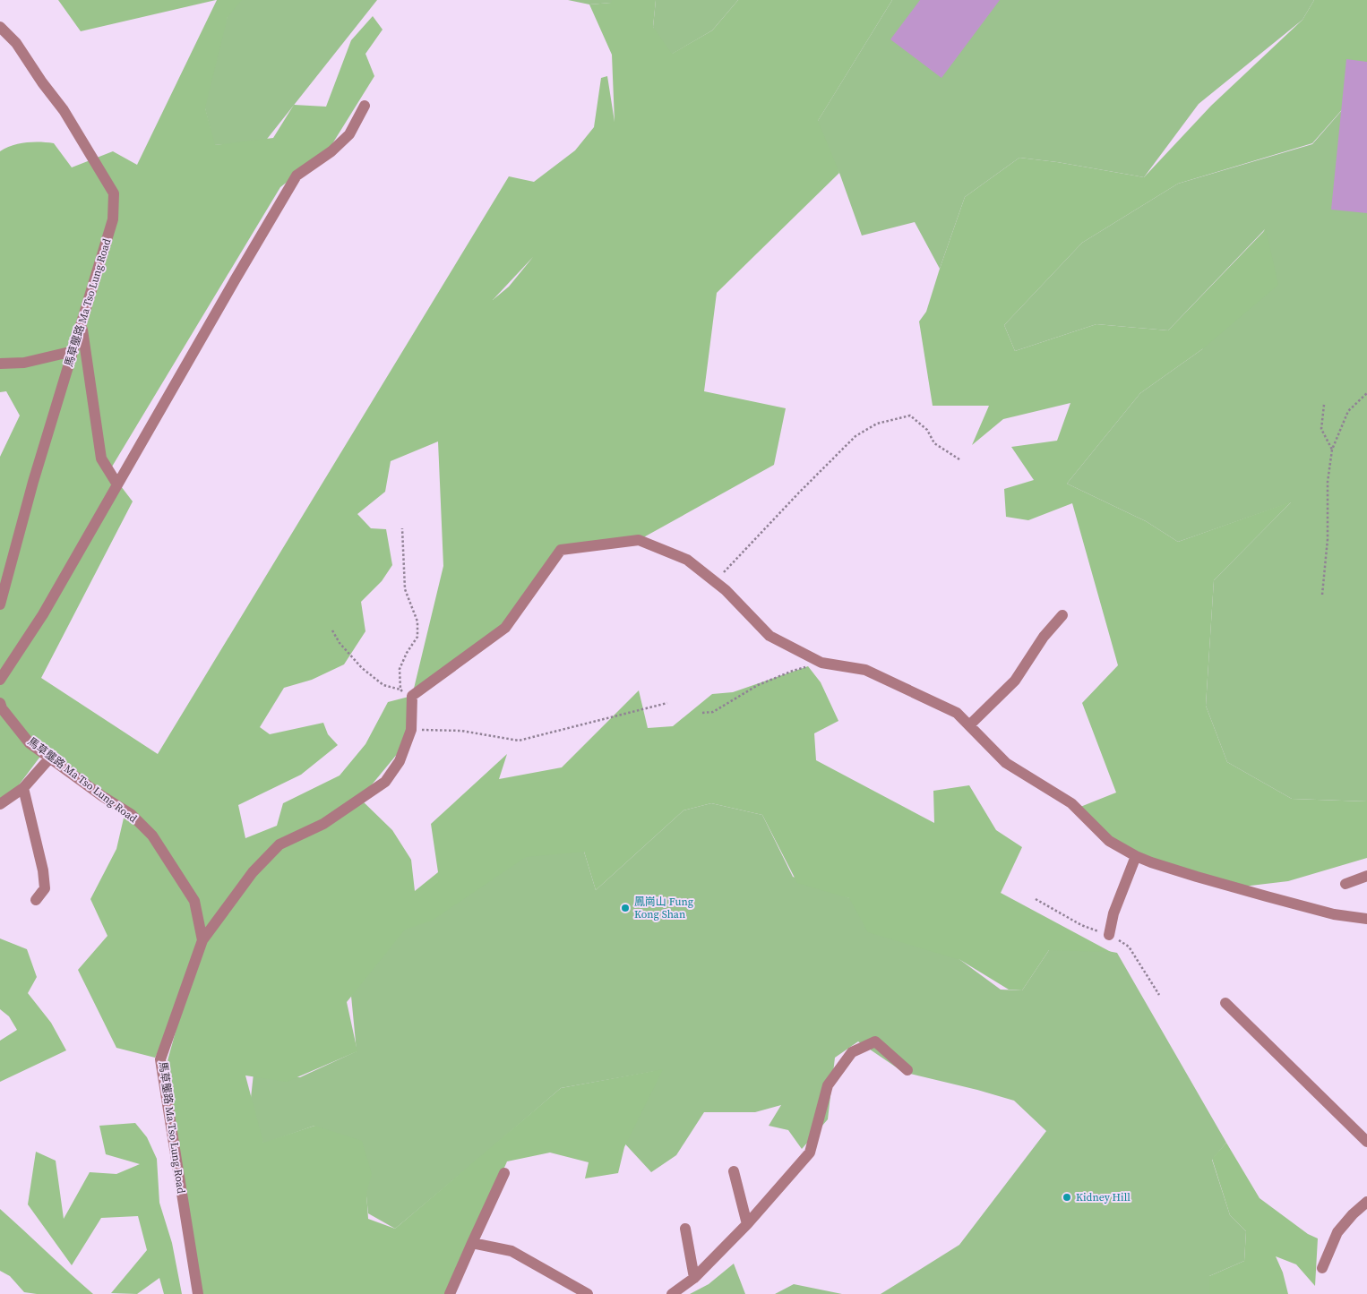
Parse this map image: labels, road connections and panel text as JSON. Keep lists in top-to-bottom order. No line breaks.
{"streets":{"street":["馬草壟路 Ma Tso Lung Road"]},"places":["鳳崗山 Fung Kong Shan","Kidney Hill"]}
